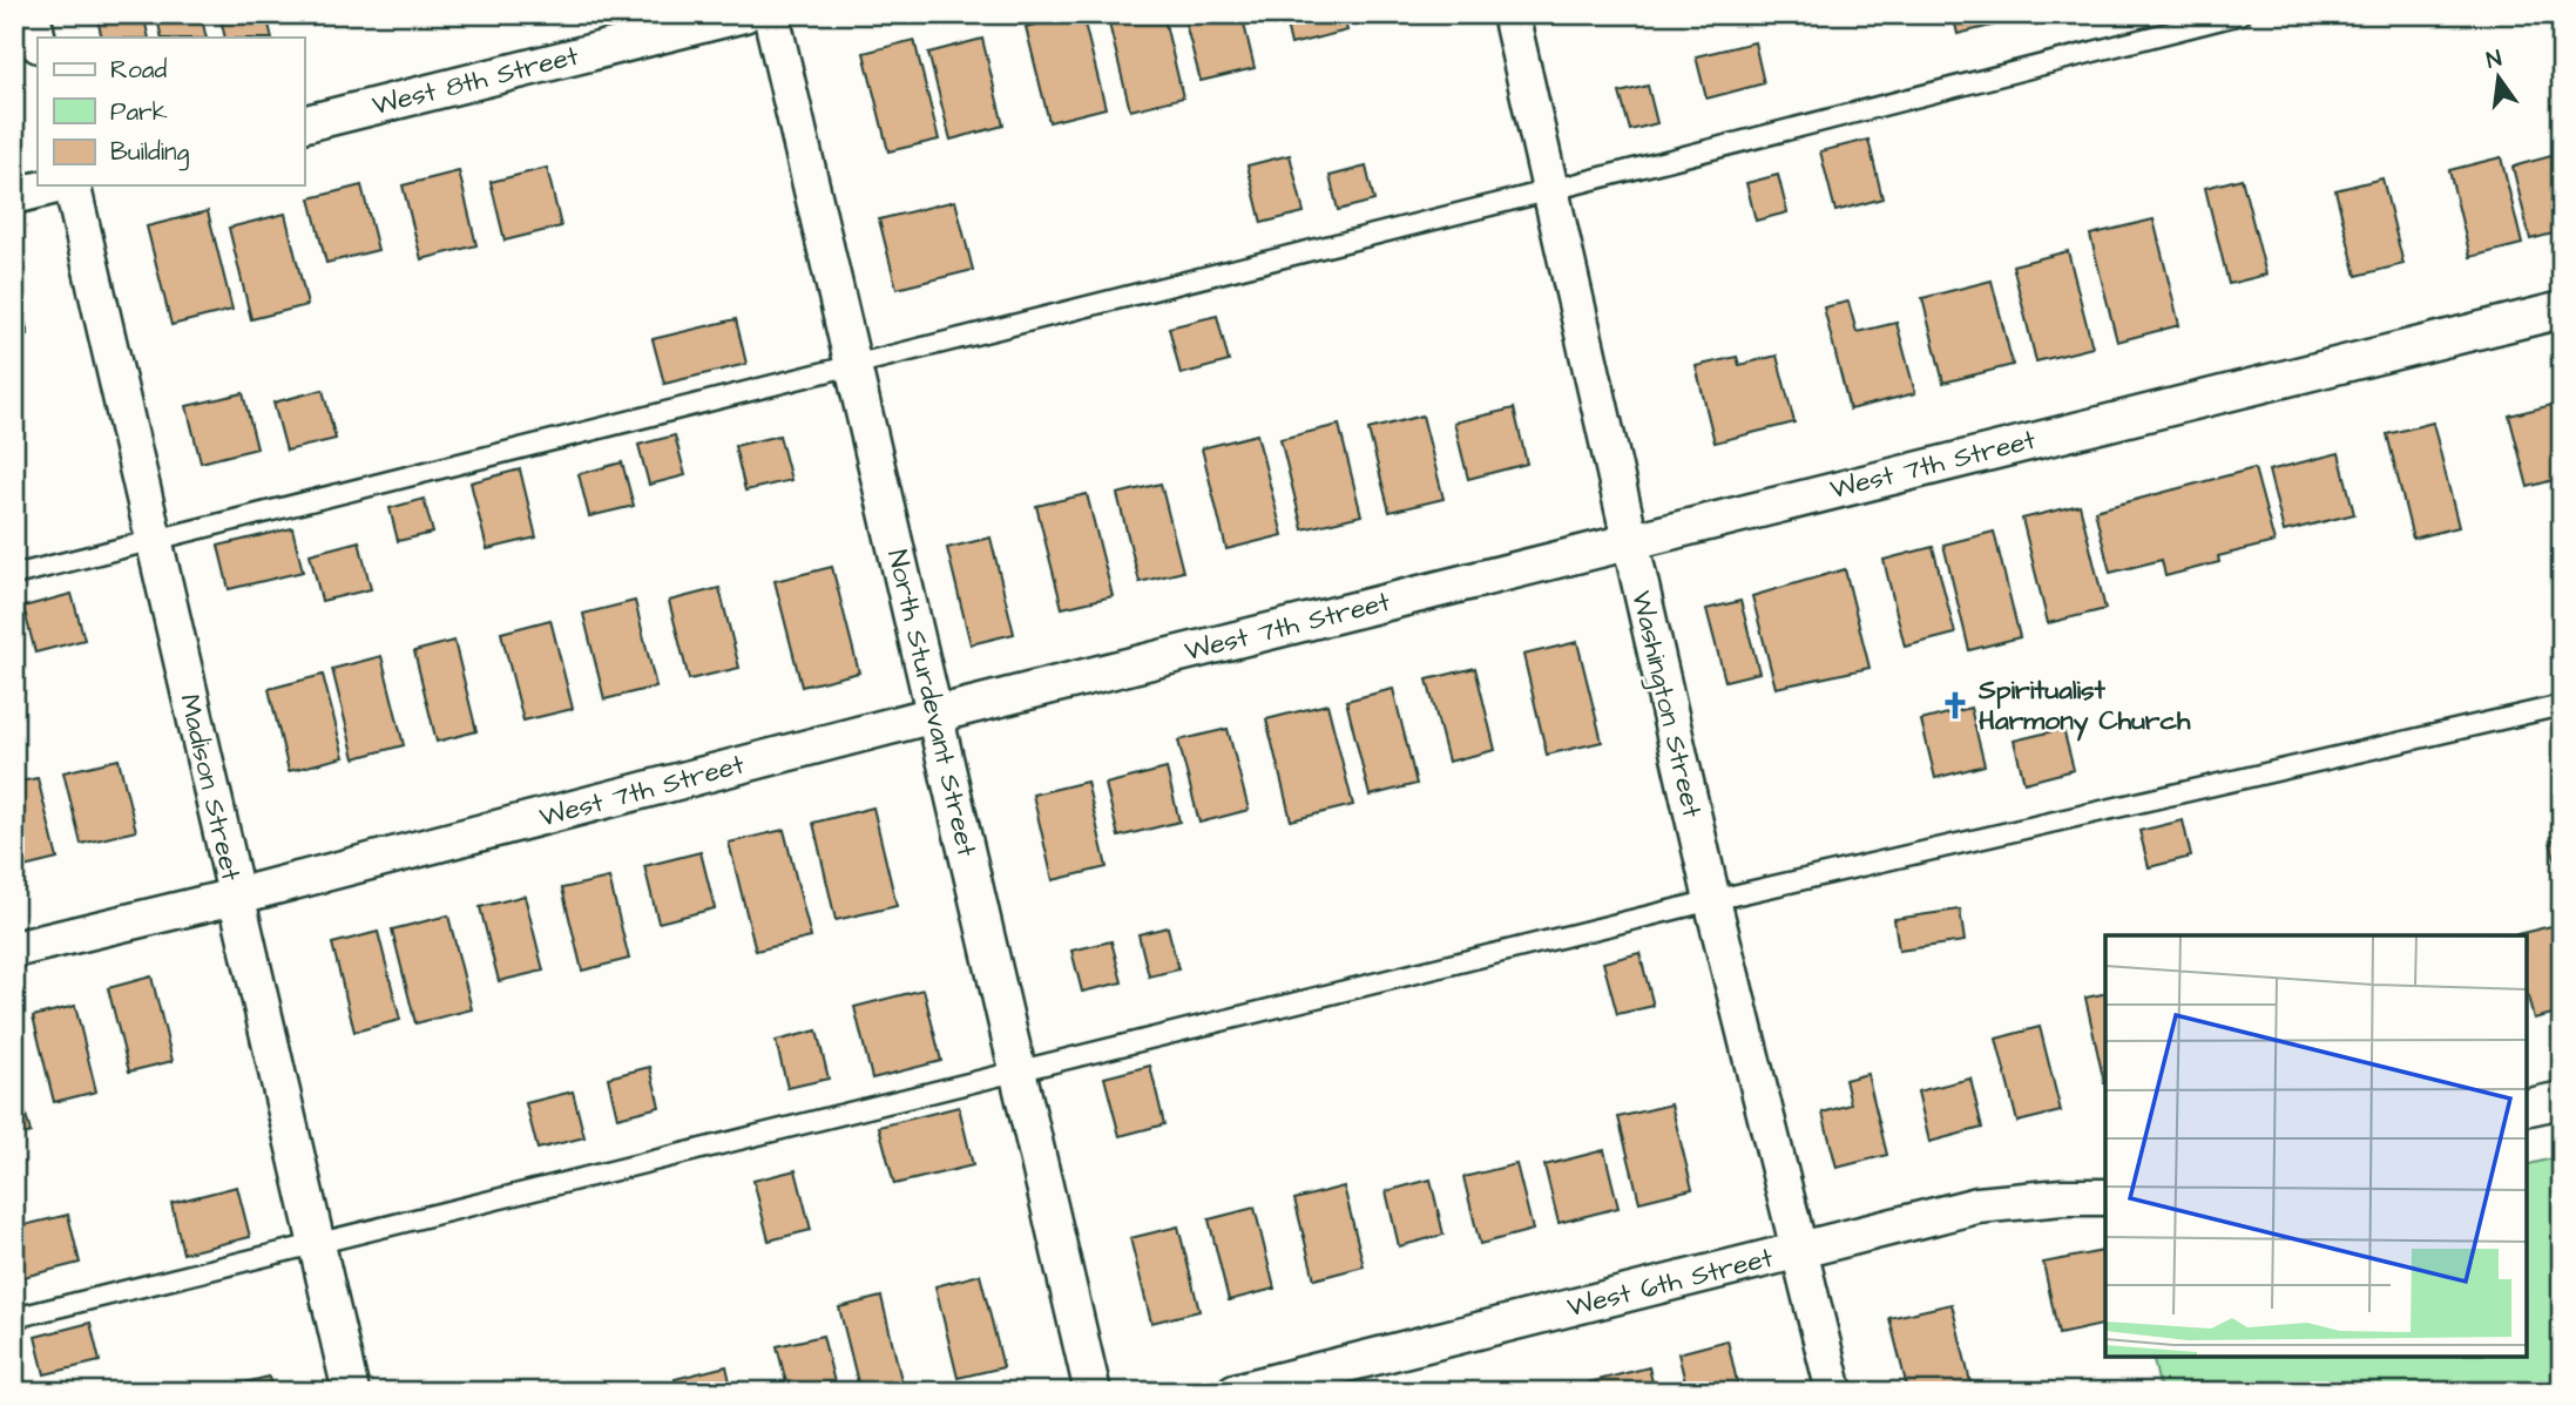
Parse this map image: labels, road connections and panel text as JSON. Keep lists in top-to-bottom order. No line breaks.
{"streets":{"street":["West 8th Street","West 7th Street","North Sturdevant Street","Washington Street","Madison Street","West 6th Street"]},"crossings":[["West 7th Street","North Sturdevant Street"],["West 7th Street","Washington Street"],["West 7th Street","Madison Street"],["Washington Street","West 6th Street"]],"places":{"church":["Spiritualist Harmony Church"]},"legend":["Road","Park","Building"],"north":"top"}
